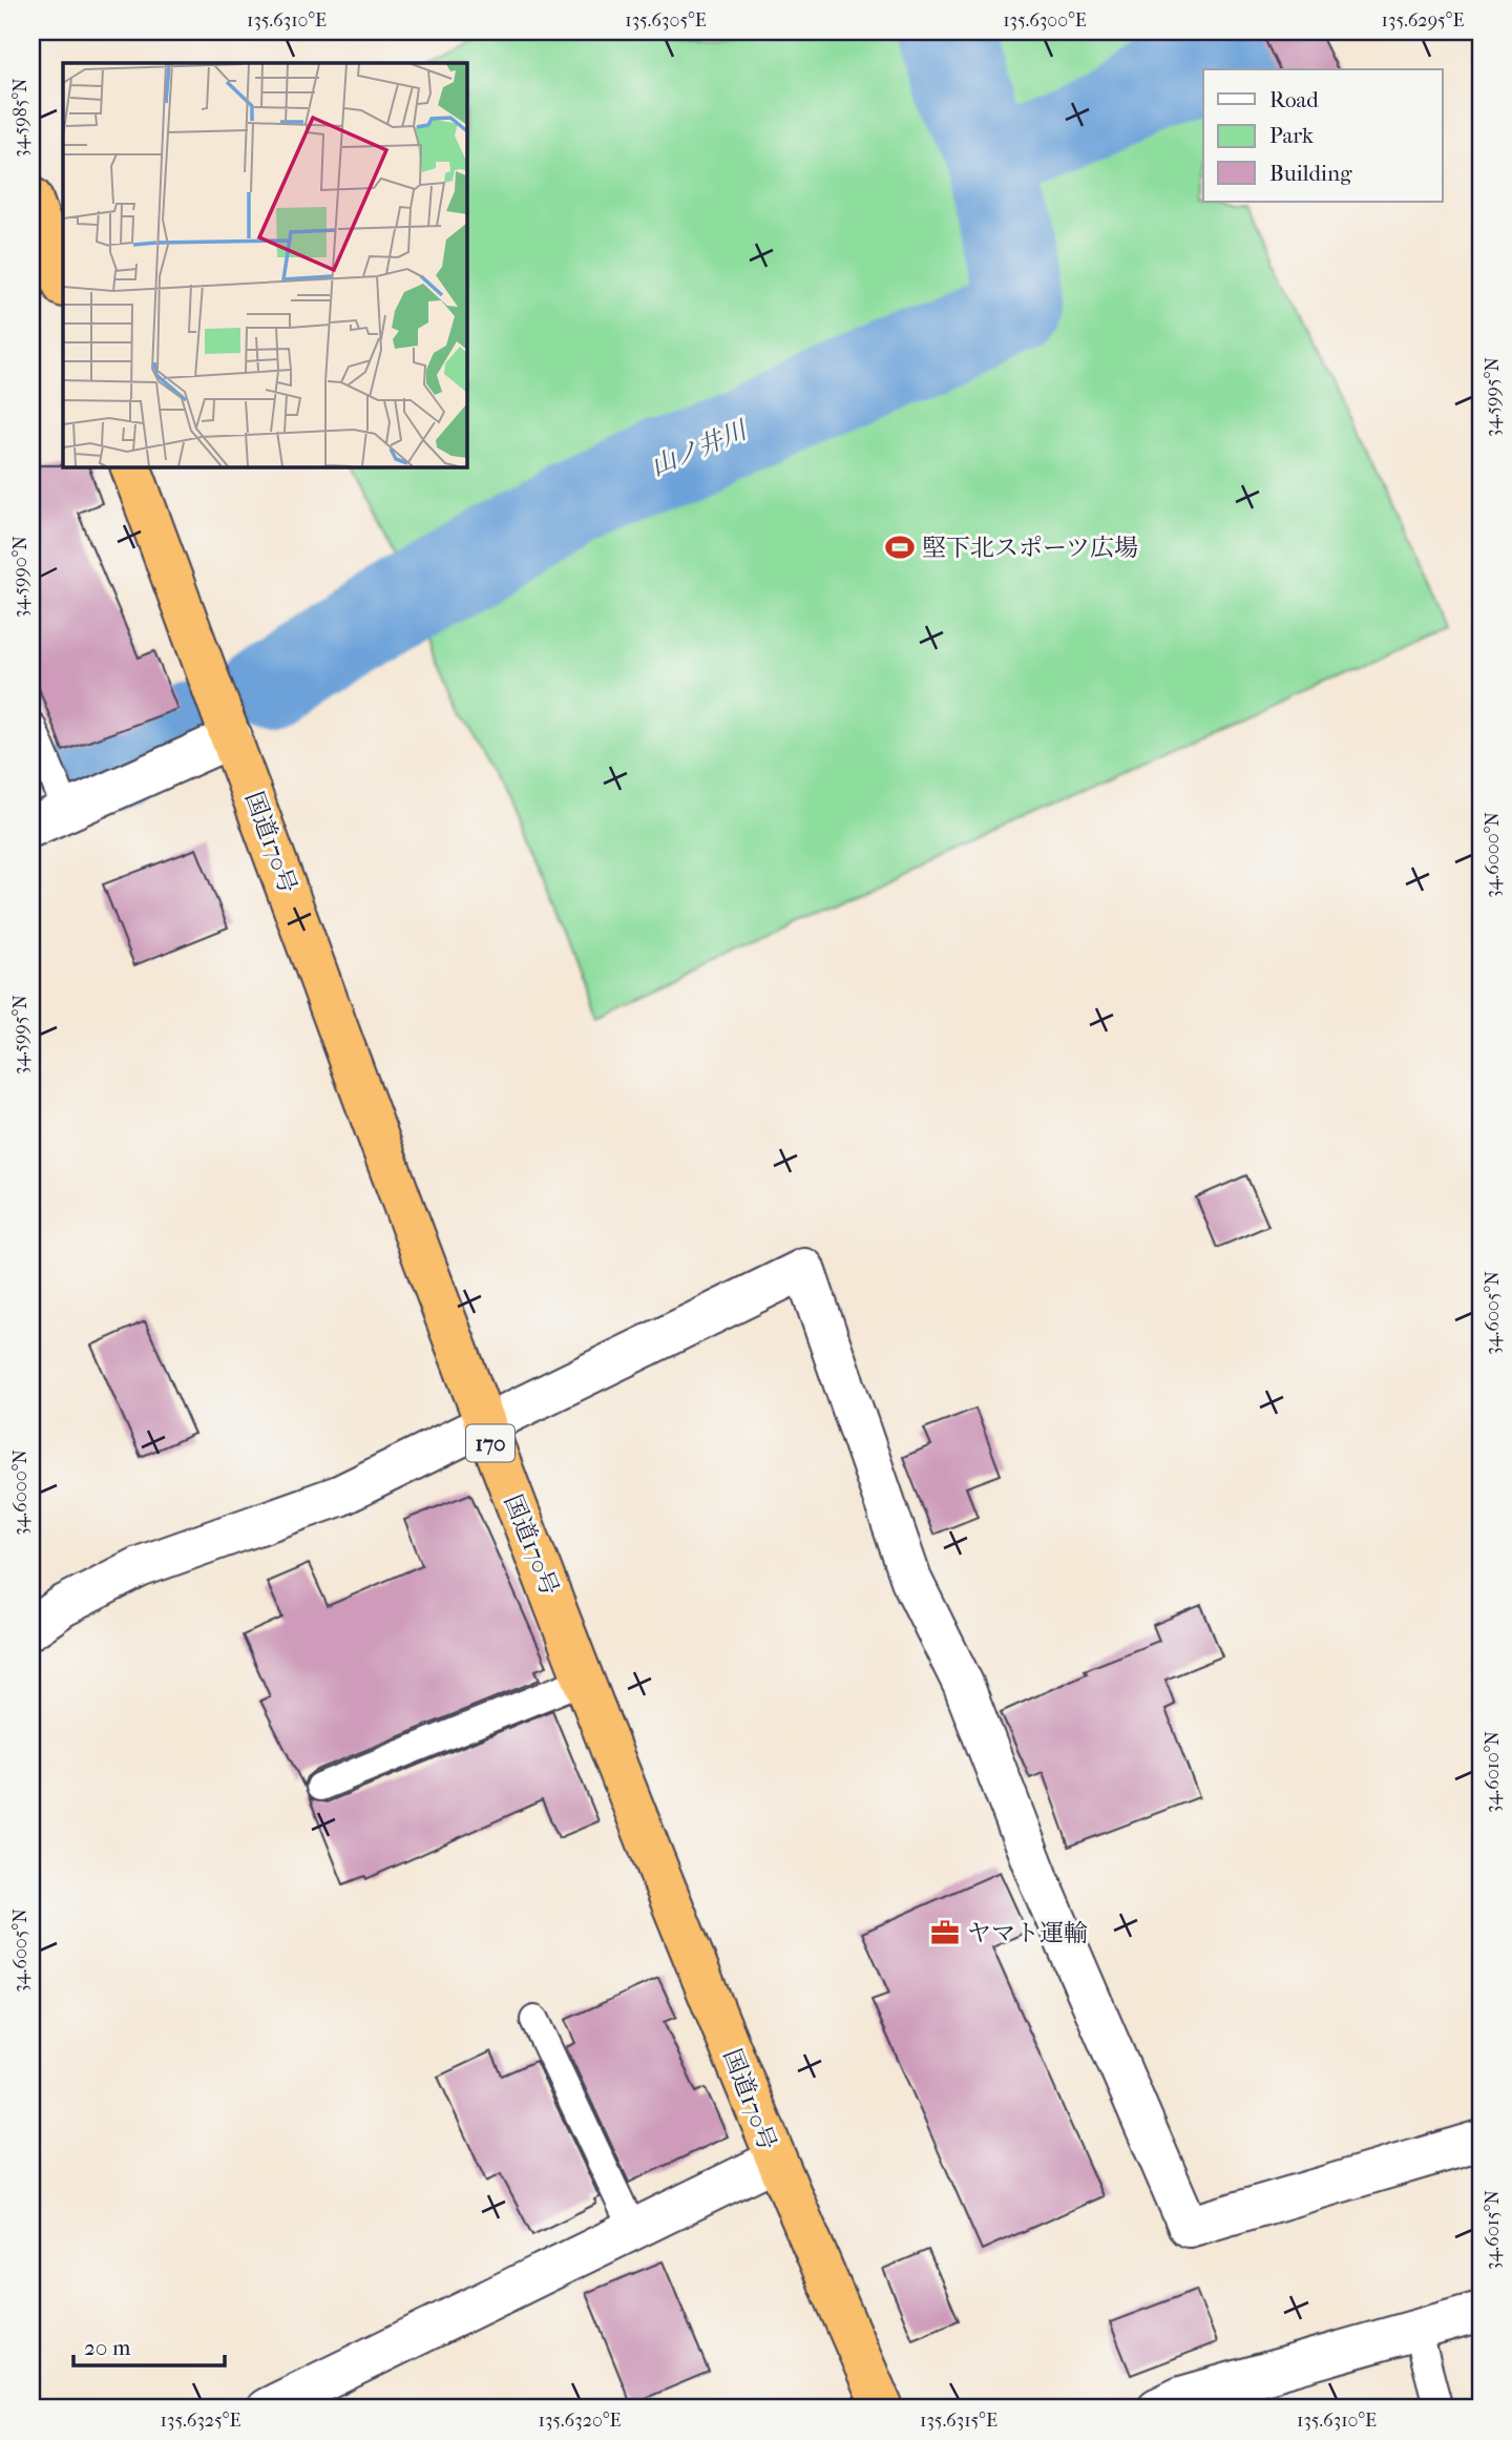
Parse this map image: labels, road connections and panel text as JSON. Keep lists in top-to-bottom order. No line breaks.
{"streets":{"highway":["国道170号","170"]},"water":["山ノ井川"],"places":{"sports":["堅下北スポーツ広場"],"office":["ヤマト運輸"]},"legend":["Road","Park","Building"],"scale_bar":"20 m","coordinates":["135.6310°E","135.6305°E","135.6300°E","135.6295°E","34.5985°N","34.5995°N","34.5990°N","34.6000°N","34.6005°N","34.6010°N","34.6015°N","135.6325°E","135.6320°E","135.6315°E"]}
